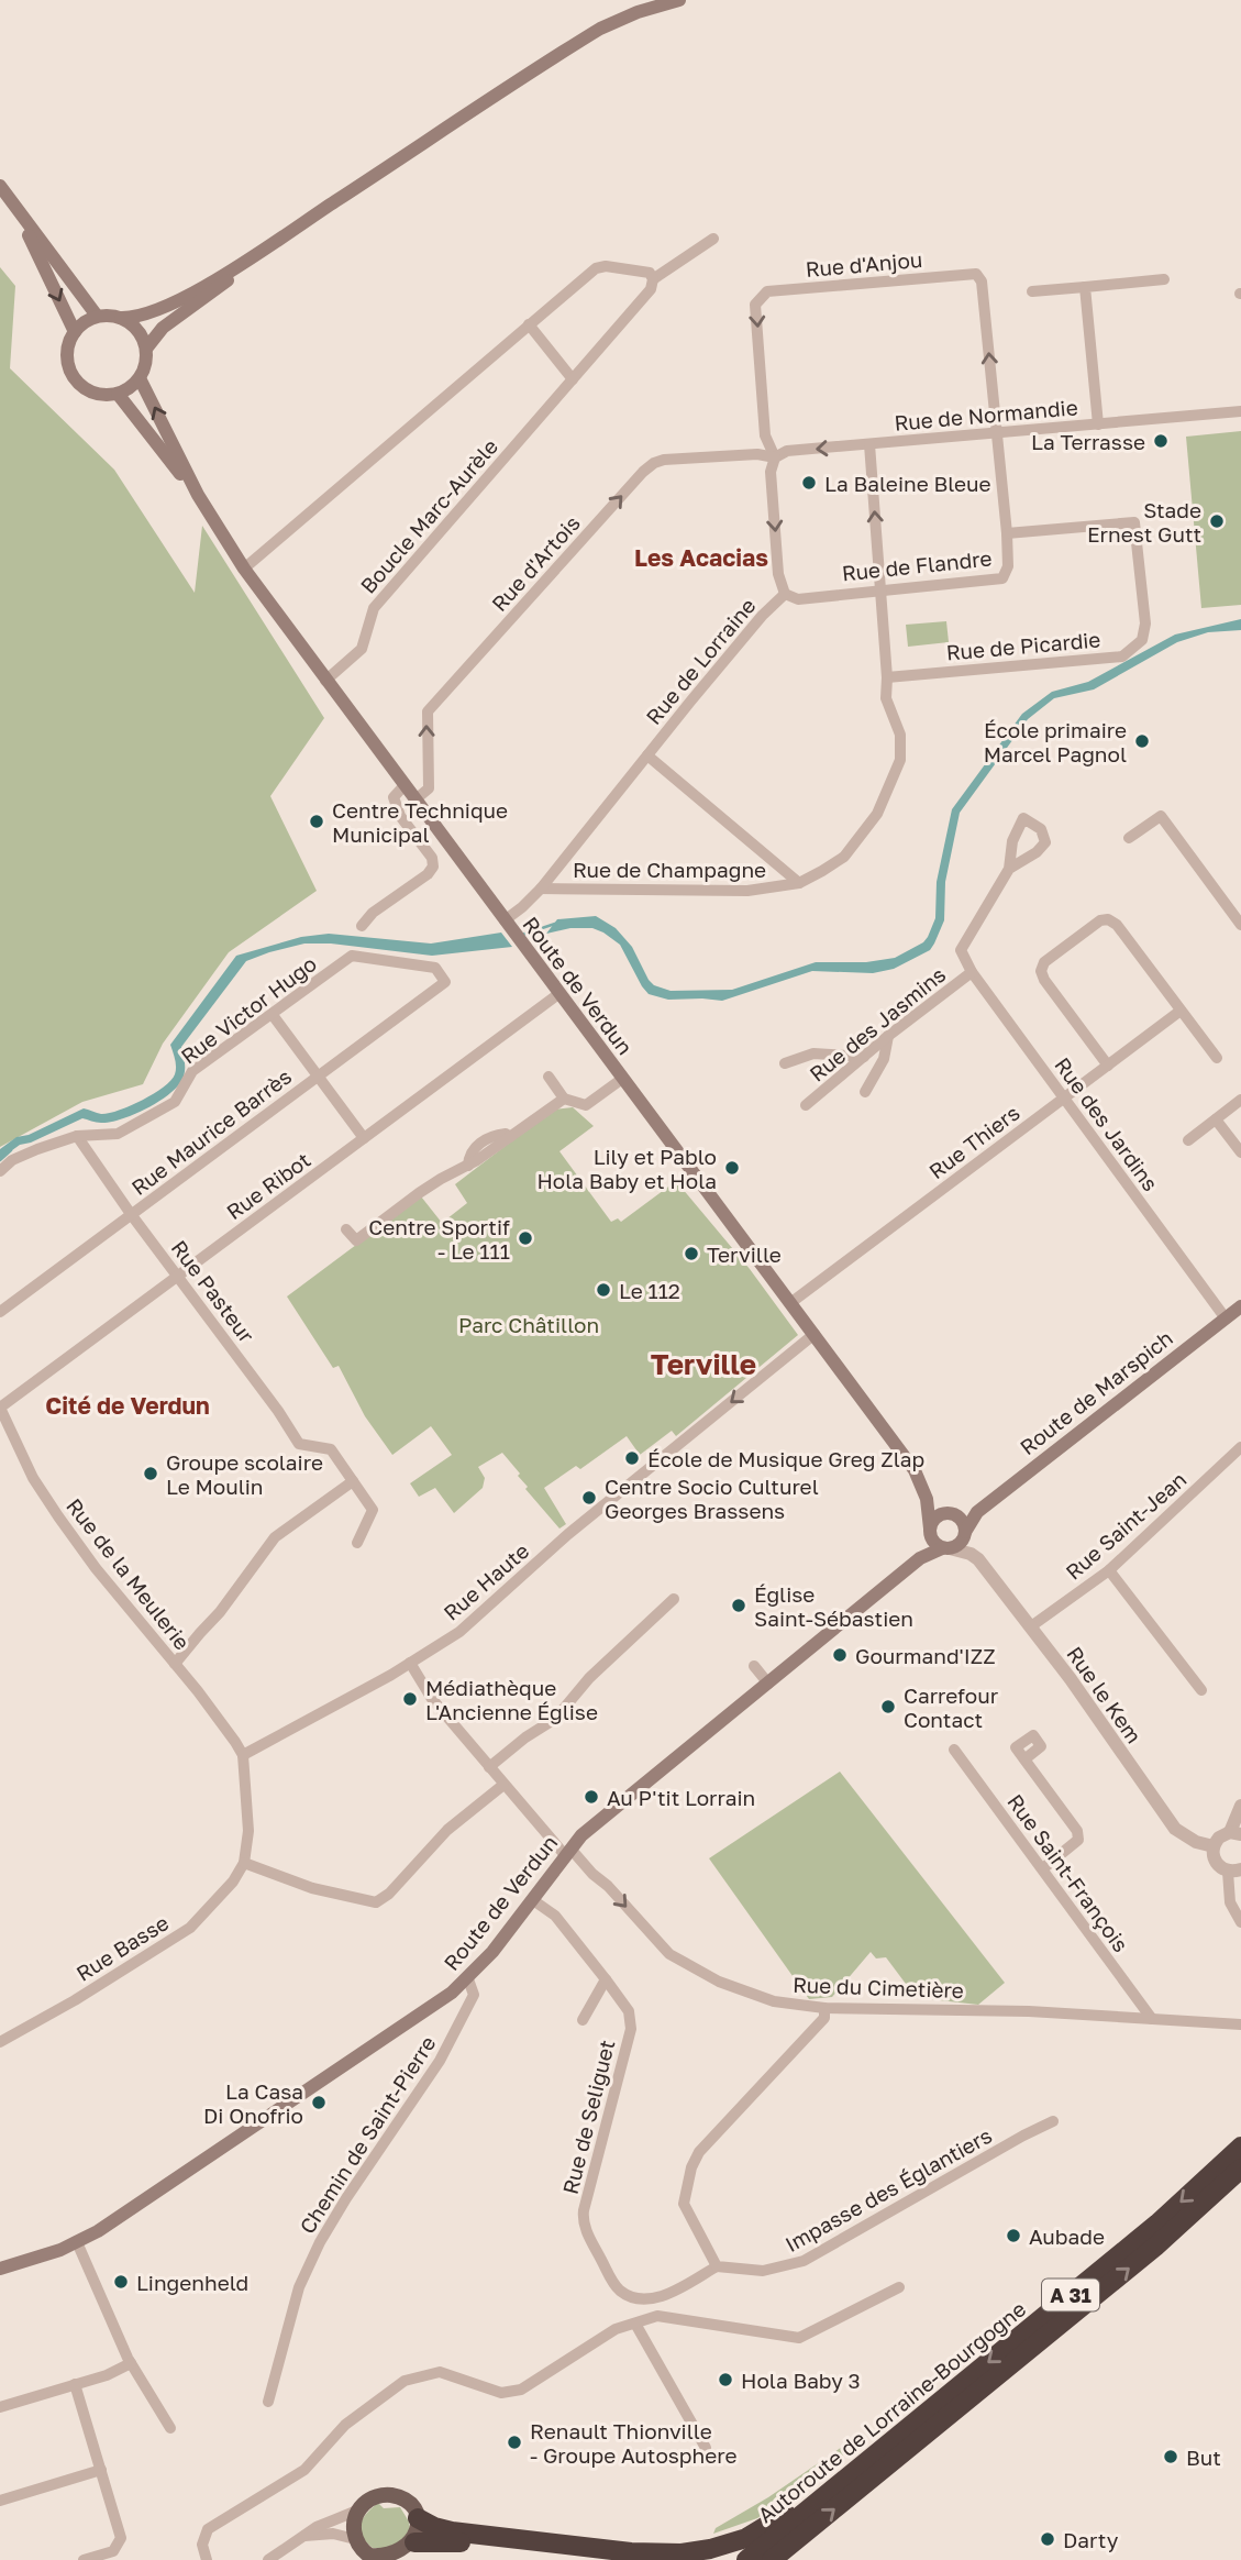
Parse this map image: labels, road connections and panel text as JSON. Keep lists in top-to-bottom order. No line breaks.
{"streets":{"highway":["A 31","Autoroute de Lorraine-Bourgogne"],"main road":["Route de Verdun","Route de Marspich"],"street":["Rue d'Anjou","Rue de Normandie","Boucle Marc-Aurèle","Rue d'Artois","Rue de Flandre","Rue de Picardie","Rue de Lorraine","Rue de Champagne","Rue Victor Hugo","Rue des Jasmins","Rue des Jardins","Rue Maurice Barrès","Rue Thiers","Rue Ribot","Rue Pasteur","Rue Saint-Jean","Rue de la Meulerie","Rue Haute","Rue le Kem","Rue Saint-François","Rue Basse","Rue du Cimetière","Rue de Seliguet","Chemin de Saint-Pierre","Impasse des Églantiers"]},"crossings":[["Rue d'Anjou","Rue de Normandie"],["Rue d'Anjou","Rue d'Artois"],["Rue d'Anjou","Rue de Flandre"],["Rue d'Anjou","Rue de Lorraine"],["Rue de Normandie","Rue d'Artois"],["Rue de Normandie","Rue de Flandre"],["Rue de Normandie","Rue de Lorraine"],["Rue de Normandie","Rue de Champagne"],["Boucle Marc-Aurèle","Route de Verdun"],["Rue d'Artois","Rue de Lorraine"],["Rue d'Artois","Route de Verdun"],["Rue de Flandre","Rue de Picardie"],["Rue de Flandre","Rue de Lorraine"],["Rue de Flandre","Rue de Champagne"],["Rue de Picardie","Rue de Champagne"],["Rue de Lorraine","Rue de Champagne"],["Rue de Lorraine","Route de Verdun"],["Route de Verdun","Rue Thiers"],["Route de Verdun","Rue Ribot"],["Route de Verdun","Route de Marspich"],["Route de Verdun","Rue Haute"],["Route de Verdun","Rue le Kem"],["Route de Verdun","Rue du Cimetière"],["Route de Verdun","Rue de Seliguet"],["Route de Verdun","Chemin de Saint-Pierre"],["Rue Victor Hugo","Rue Maurice Barrès"],["Rue Victor Hugo","Rue Pasteur"],["Rue des Jasmins","Rue des Jardins"],["Rue des Jardins","Rue Thiers"],["Rue des Jardins","Route de Marspich"],["Rue Maurice Barrès","Rue Pasteur"],["Rue Ribot","Rue Pasteur"],["Rue Ribot","Rue de la Meulerie"],["Route de Marspich","Rue le Kem"],["Rue Saint-Jean","Rue le Kem"],["Rue de la Meulerie","Rue Haute"],["Rue Haute","Rue du Cimetière"],["Rue Saint-François","Rue du Cimetière"],["Rue de Seliguet","Impasse des Églantiers"]],"one_way":["Rue d'Artois","Rue Haute"],"districts":["Les Acacias","Terville","Cité de Verdun"],"parks":["Parc Châtillon"],"places":["La Terrasse","La Baleine Bleue","Stade Ernest Gutt","École primaire Marcel Pagnol","Centre Technique Municipal","Lily et Pablo Hola Baby et Hola","Centre Sportif - Le 111","Terville","Le 112","École de Musique Greg Zlap","Groupe scolaire Le Moulin","Centre Socio Culturel Georges Brassens","Église Saint-Sébastien","Gourmand'IZZ","Médiathèque L'Ancienne Église","Carrefour Contact","Au P'tit Lorrain","La Casa Di Onofrio","Aubade","Lingenheld","Hola Baby 3","Renault Thionville - Groupe Autosphere","But","Darty"]}
